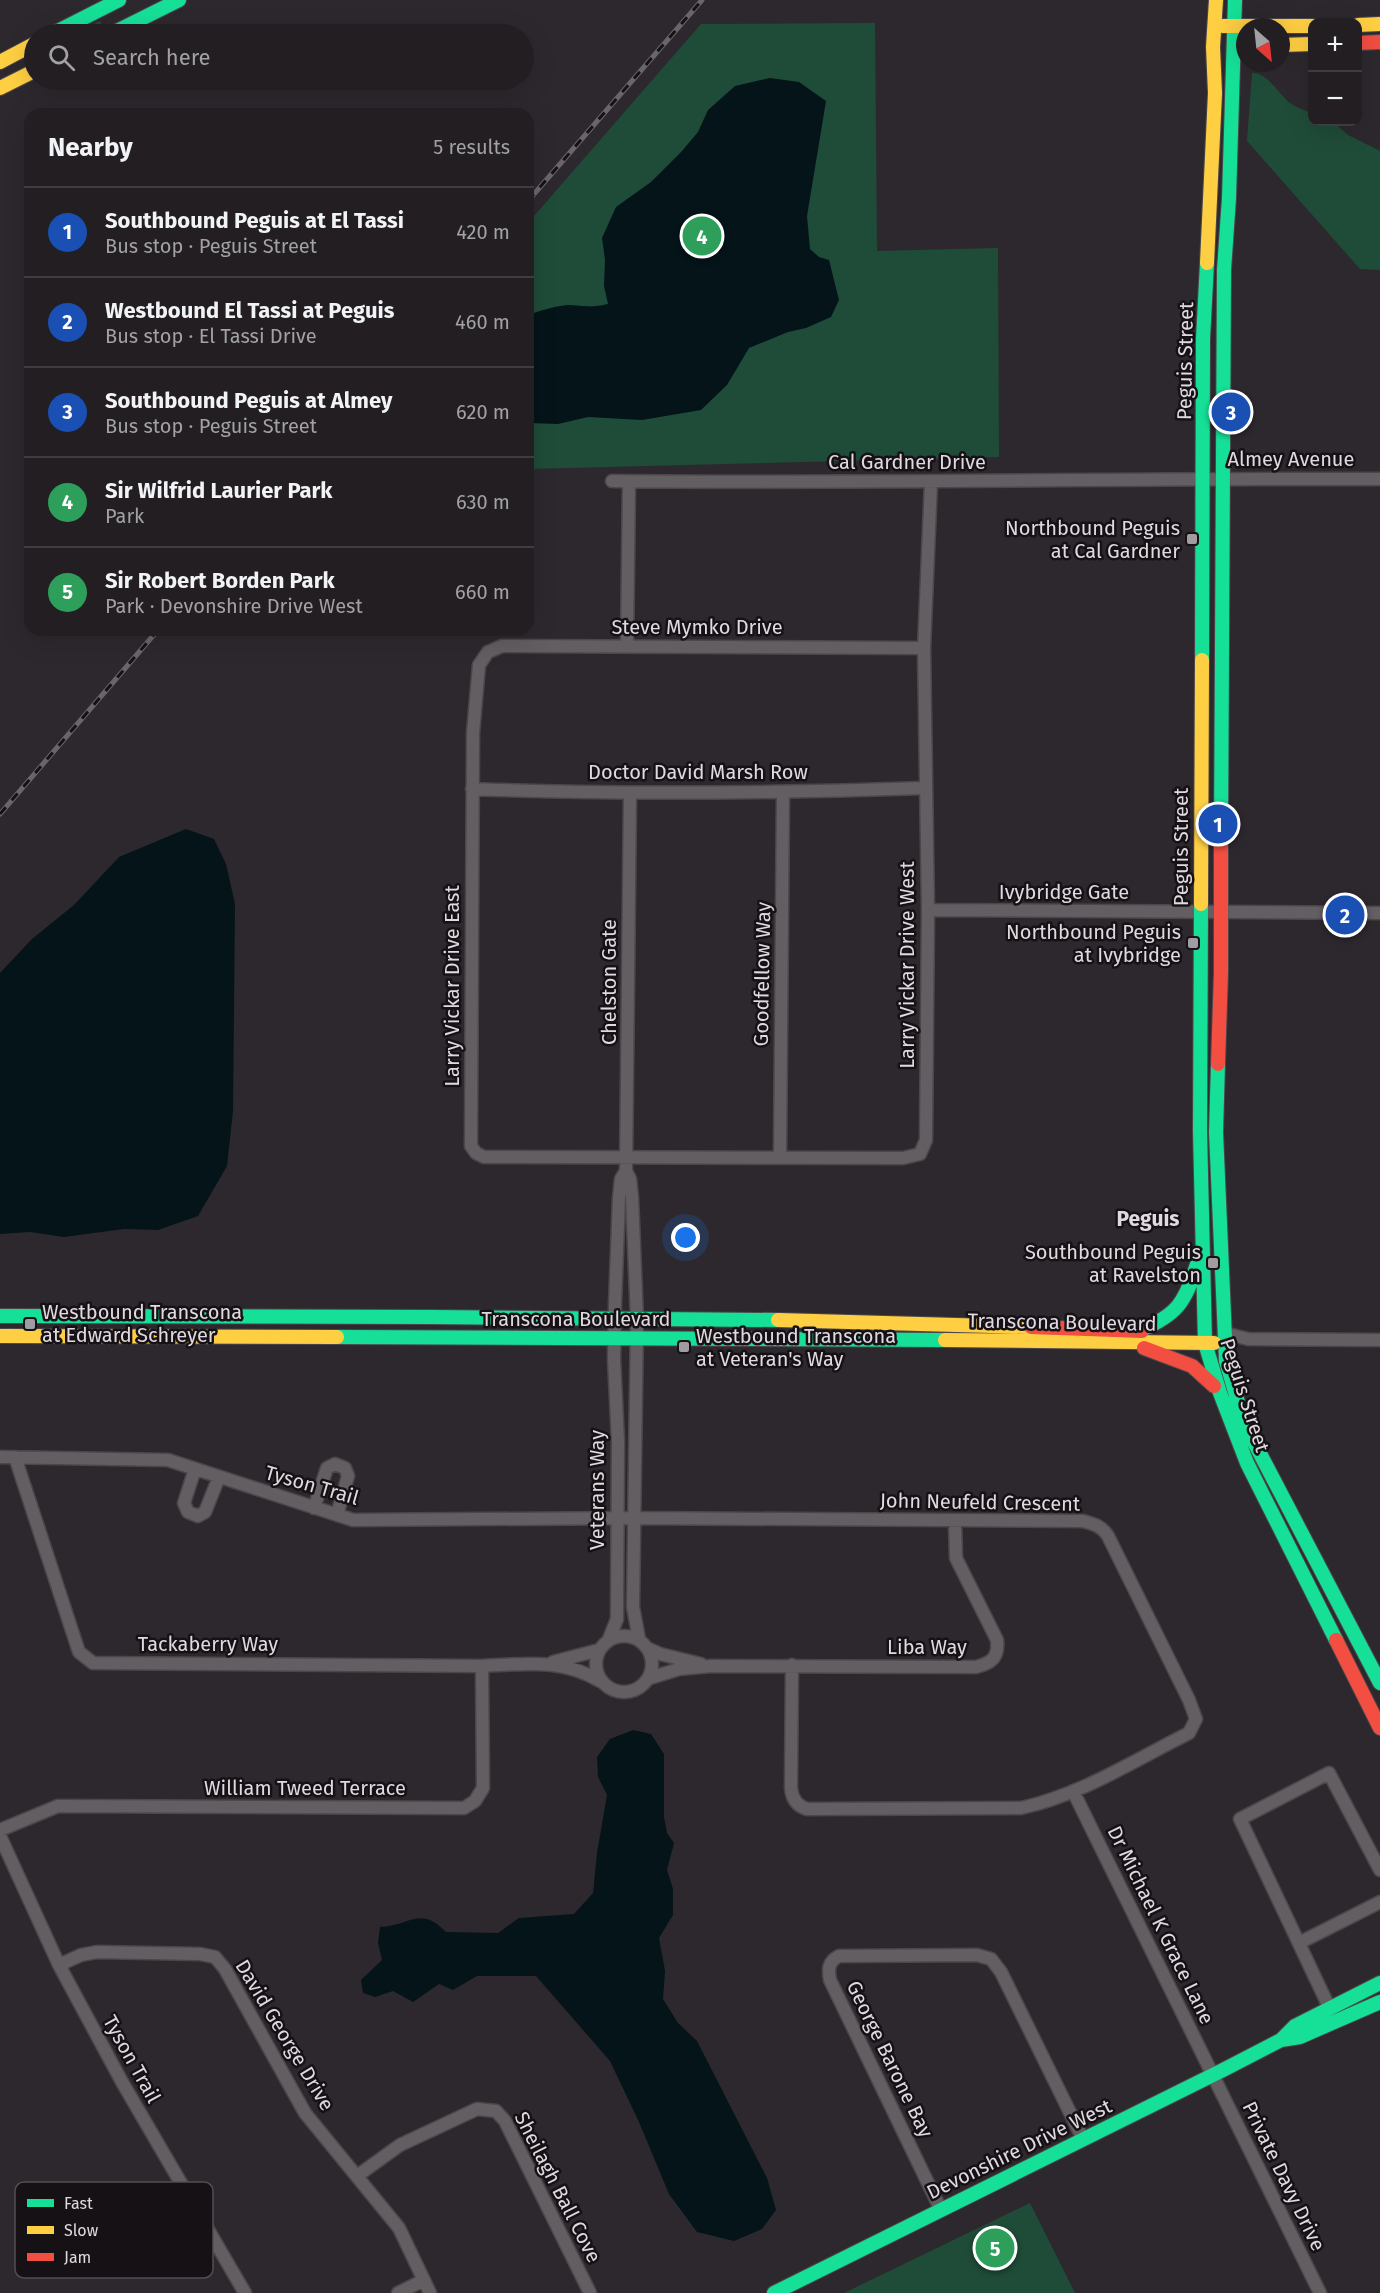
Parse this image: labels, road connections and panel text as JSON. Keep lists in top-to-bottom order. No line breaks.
{"streets":{"street":["Peguis Street","Almey Avenue","Cal Gardner Drive","Steve Mymko Drive","Doctor David Marsh Row","Ivybridge Gate","Larry Vickar Drive West","Goodfellow Way","Chelston Gate","Larry Vickar Drive East","Transcona Boulevard","Tyson Trail","Veterans Way","John Neufeld Crescent","Tackaberry Way","Liba Way","William Tweed Terrace","Dr Michael K Grace Lane","David George Drive","George Barone Bay","Devonshire Drive West","Private Davy Drive","Sheilagh Ball Cove"]},"crossings":[["Peguis Street","Almey Avenue"],["Peguis Street","Cal Gardner Drive"],["Peguis Street","Ivybridge Gate"],["Peguis Street","Transcona Boulevard"],["Almey Avenue","Cal Gardner Drive"],["Cal Gardner Drive","Larry Vickar Drive West"],["Steve Mymko Drive","Larry Vickar Drive West"],["Steve Mymko Drive","Larry Vickar Drive East"],["Doctor David Marsh Row","Larry Vickar Drive West"],["Doctor David Marsh Row","Goodfellow Way"],["Doctor David Marsh Row","Chelston Gate"],["Doctor David Marsh Row","Larry Vickar Drive East"],["Ivybridge Gate","Larry Vickar Drive West"],["Larry Vickar Drive West","Goodfellow Way"],["Larry Vickar Drive West","Chelston Gate"],["Larry Vickar Drive West","Larry Vickar Drive East"],["Chelston Gate","Larry Vickar Drive East"],["Chelston Gate","Transcona Boulevard"],["Chelston Gate","Veterans Way"],["Transcona Boulevard","Veterans Way"],["Tyson Trail","Veterans Way"],["Tyson Trail","John Neufeld Crescent"],["Tyson Trail","Tackaberry Way"],["Tyson Trail","David George Drive"],["Veterans Way","John Neufeld Crescent"],["Veterans Way","Liba Way"],["John Neufeld Crescent","Liba Way"],["John Neufeld Crescent","Dr Michael K Grace Lane"],["Tackaberry Way","William Tweed Terrace"],["Dr Michael K Grace Lane","Devonshire Drive West"],["Dr Michael K Grace Lane","Private Davy Drive"],["David George Drive","Sheilagh Ball Cove"],["George Barone Bay","Devonshire Drive West"],["Devonshire Drive West","Private Davy Drive"]],"districts":["Peguis"],"places":{"transit":["Northbound Peguis at Cal Gardner","Northbound Peguis at Ivybridge","Southbound Peguis at Ravelston","Westbound Transcona at Edward Schreyer","Westbound Transcona at Veteran's Way"]},"legend":["Fast","Slow","Jam"],"north":"bottom right","page":{"map_buttons":["+","−"],"search":"Search here","heading":["Nearby","5 results"],"list":[{"mark":"1","name":"Southbound Peguis at El Tassi","note":"Bus stop · Peguis Street","value":"420 m"},{"mark":"2","name":"Westbound El Tassi at Peguis","note":"Bus stop · El Tassi Drive","value":"460 m"},{"mark":"3","name":"Southbound Peguis at Almey","note":"Bus stop · Peguis Street","value":"620 m"},{"mark":"4","name":"Sir Wilfrid Laurier Park","note":"Park","value":"630 m"},{"mark":"5","name":"Sir Robert Borden Park","note":"Park · Devonshire Drive West","value":"660 m"}],"pins":["4","3","1","2","5"]}}
